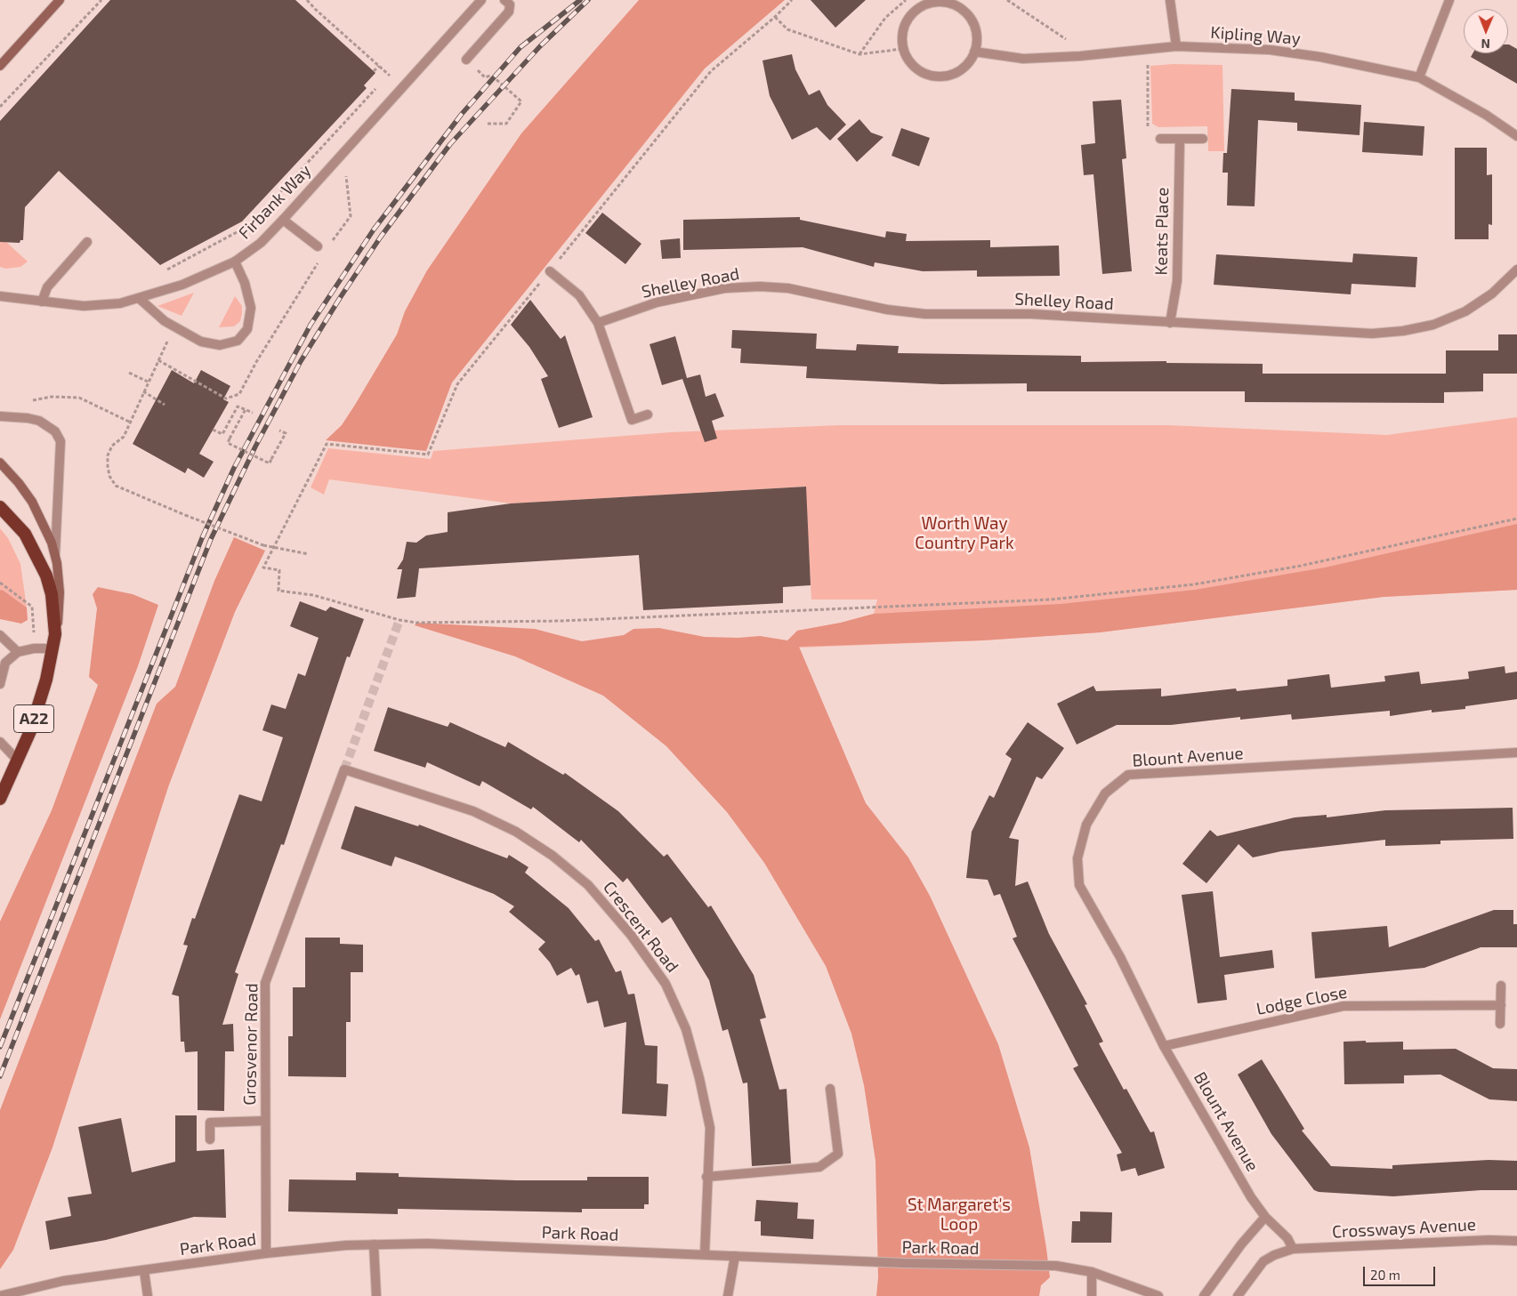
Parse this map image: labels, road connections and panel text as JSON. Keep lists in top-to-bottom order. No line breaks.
{"streets":{"highway":["A22"],"street":["Kipling Way","Firbank Way","Keats Place","Shelley Road","Blount Avenue","Crescent Road","Lodge Close","Grosvenor Road","Crossways Avenue","Park Road"]},"crossings":[["Keats Place","Shelley Road"],["Blount Avenue","Lodge Close"],["Blount Avenue","Crossways Avenue"],["Crescent Road","Grosvenor Road"],["Crescent Road","Park Road"],["Grosvenor Road","Park Road"]],"parks":["Worth Way Country Park","St Margaret's Loop"],"scale_bar":"20 m","north":"bottom"}
